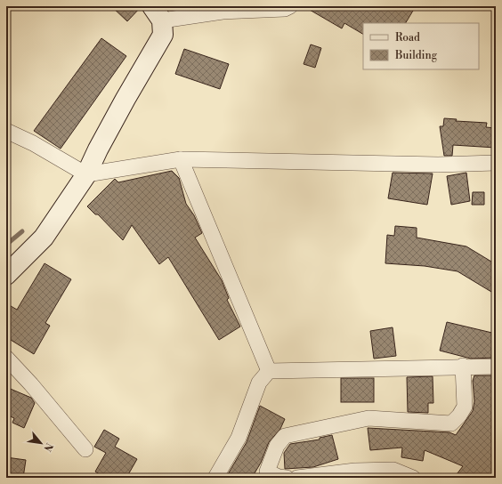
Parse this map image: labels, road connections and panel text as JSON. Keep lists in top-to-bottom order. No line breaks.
{"legend":["Road","Building"],"north":"bottom right"}
